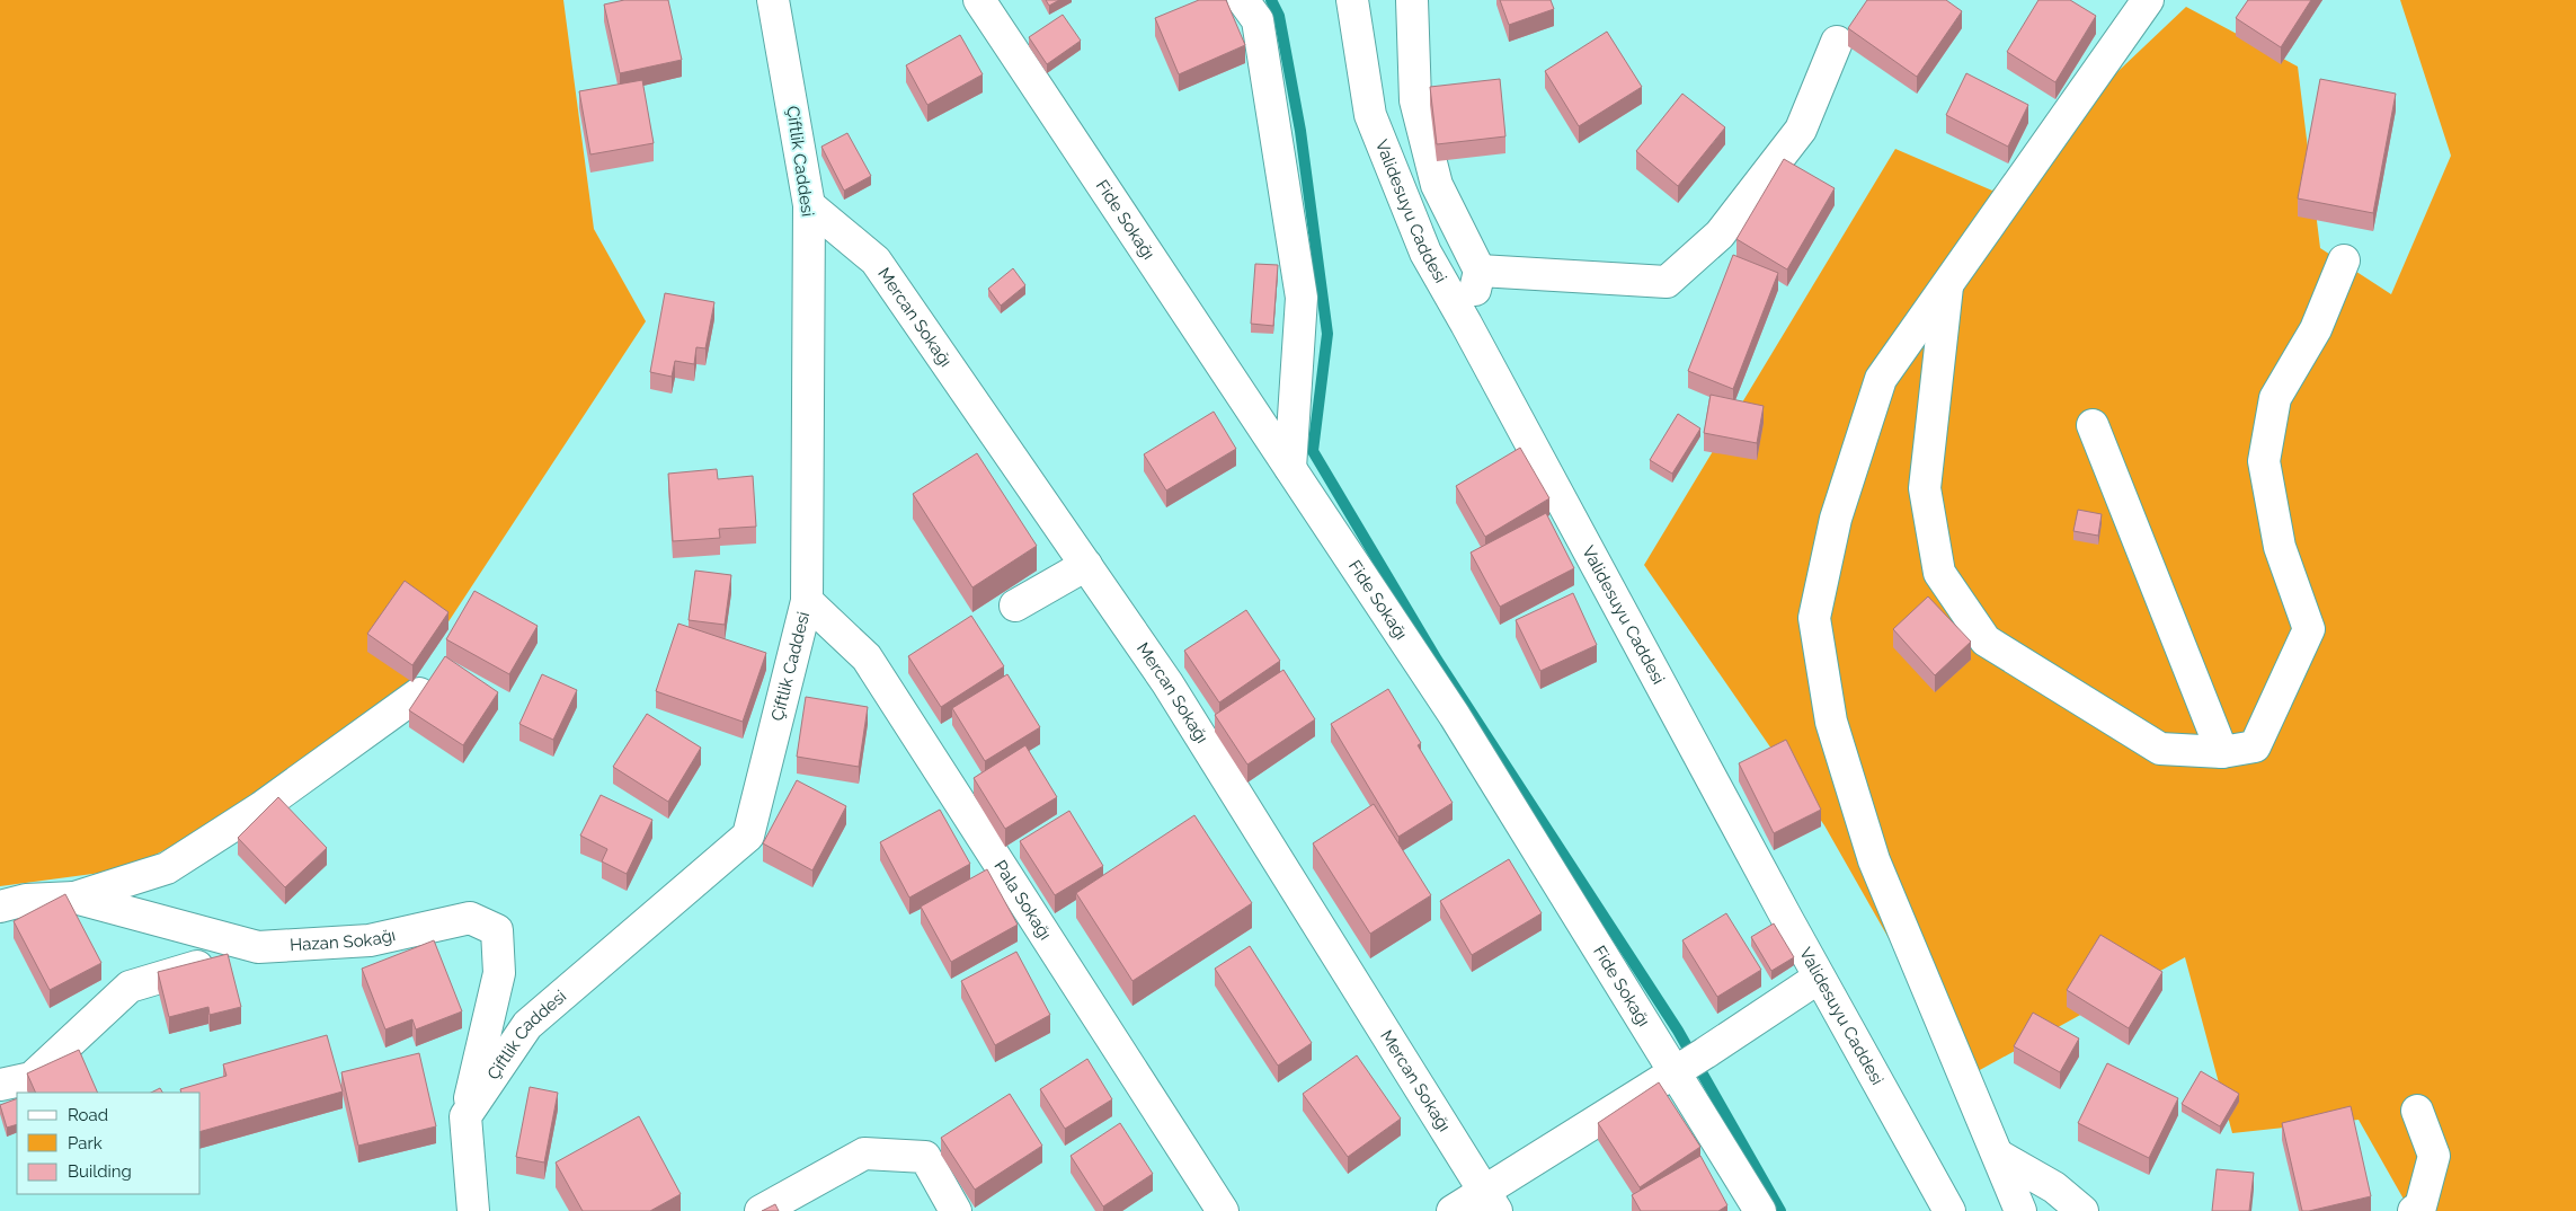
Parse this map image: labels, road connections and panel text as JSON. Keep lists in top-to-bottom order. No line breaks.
{"streets":{"street":["Çiftlik Caddesi","Validesuyu Caddesi","Fide Sokağı","Mercan Sokağı","Pala Sokağı","Hazan Sokağı"]},"crossings":[["Çiftlik Caddesi","Mercan Sokağı"],["Çiftlik Caddesi","Pala Sokağı"],["Çiftlik Caddesi","Hazan Sokağı"]],"legend":["Road","Park","Building"]}
